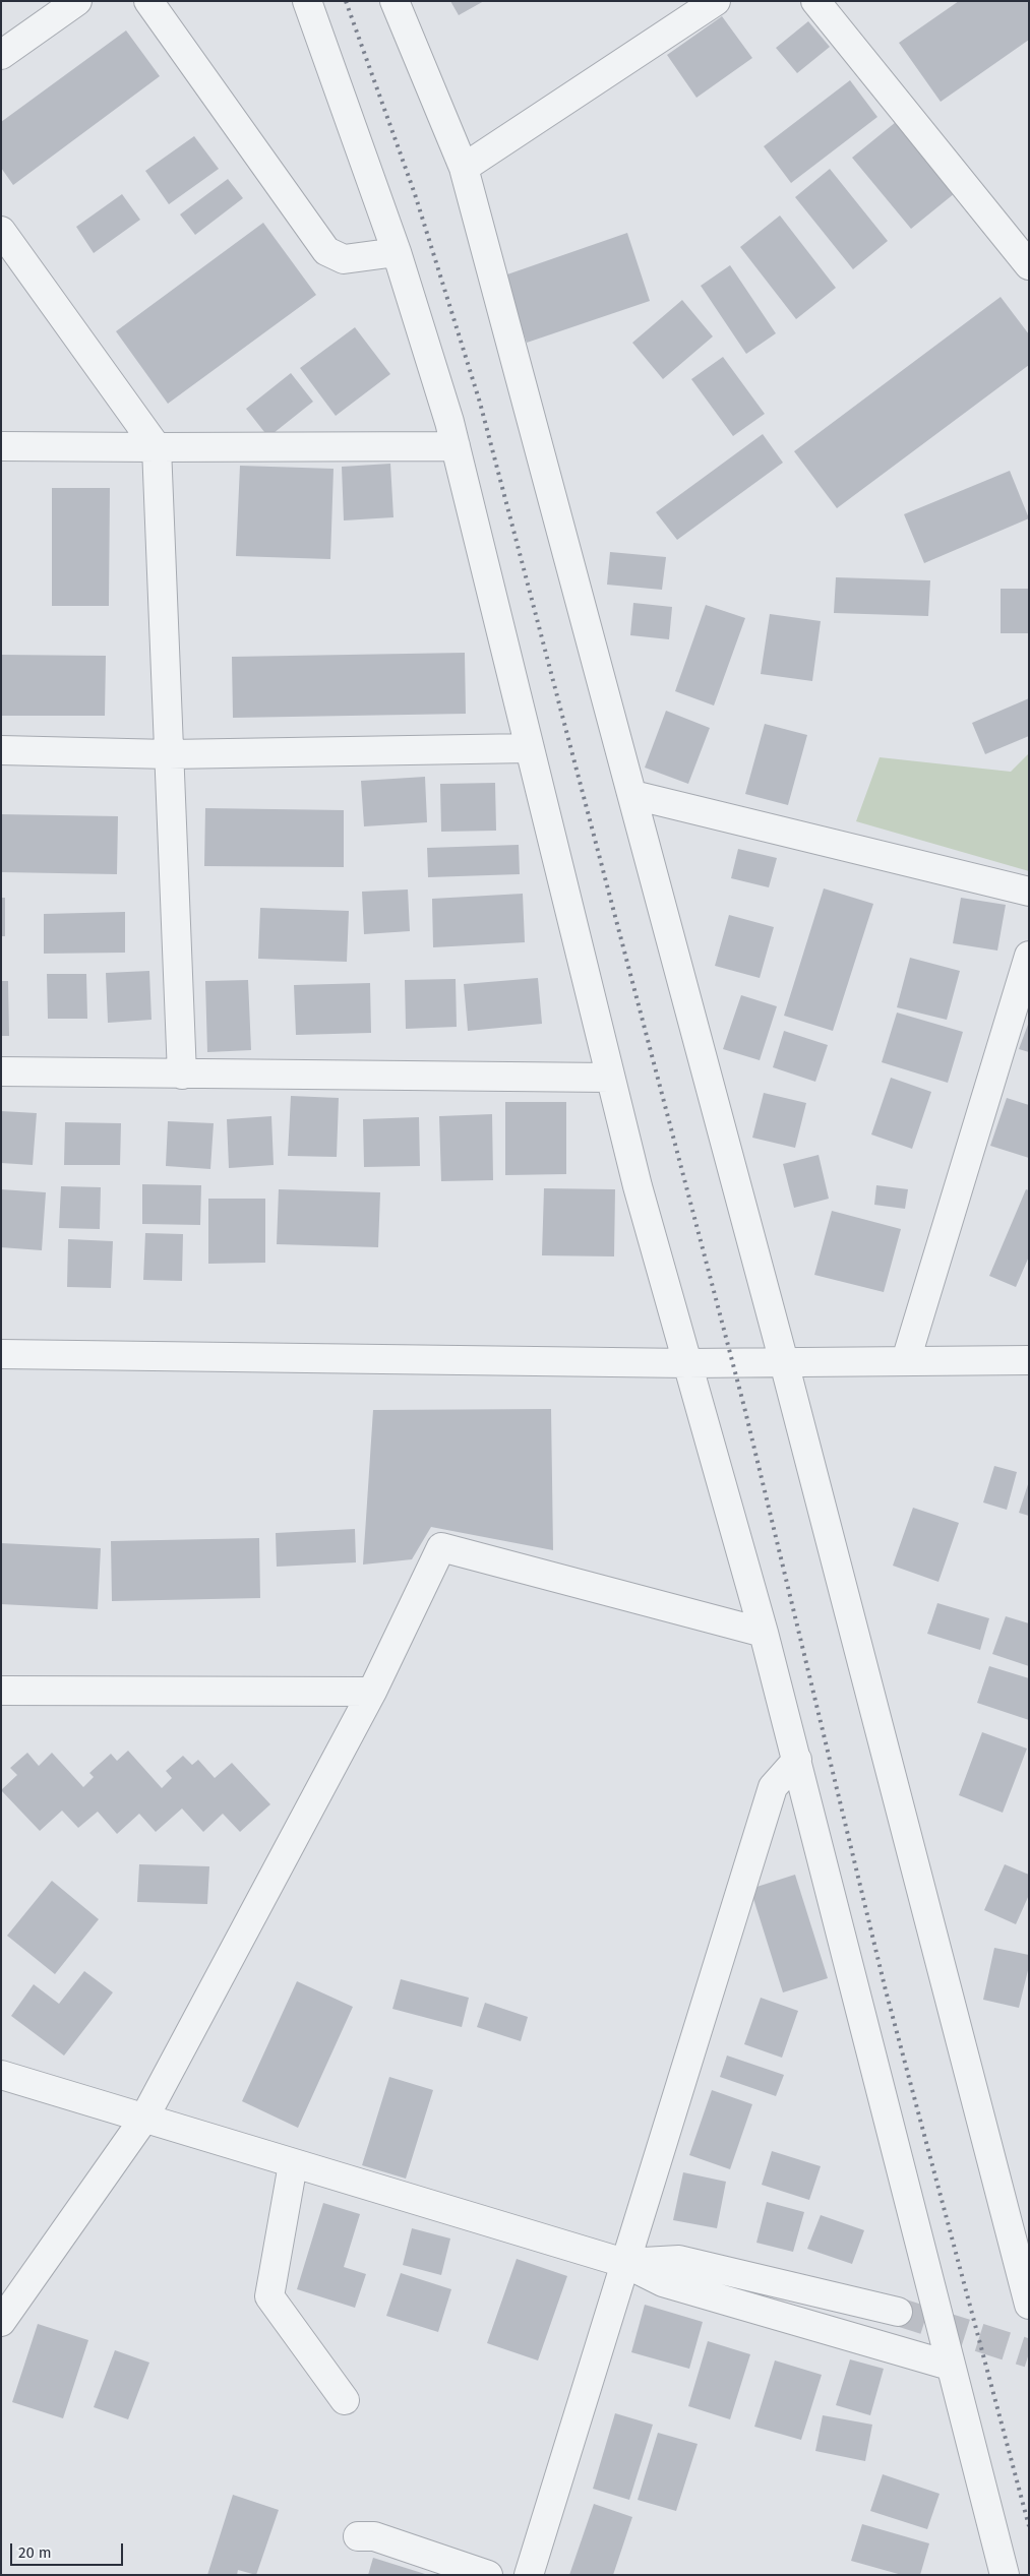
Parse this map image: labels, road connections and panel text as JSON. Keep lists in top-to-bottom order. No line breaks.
{"scale_bar":"20 m"}
